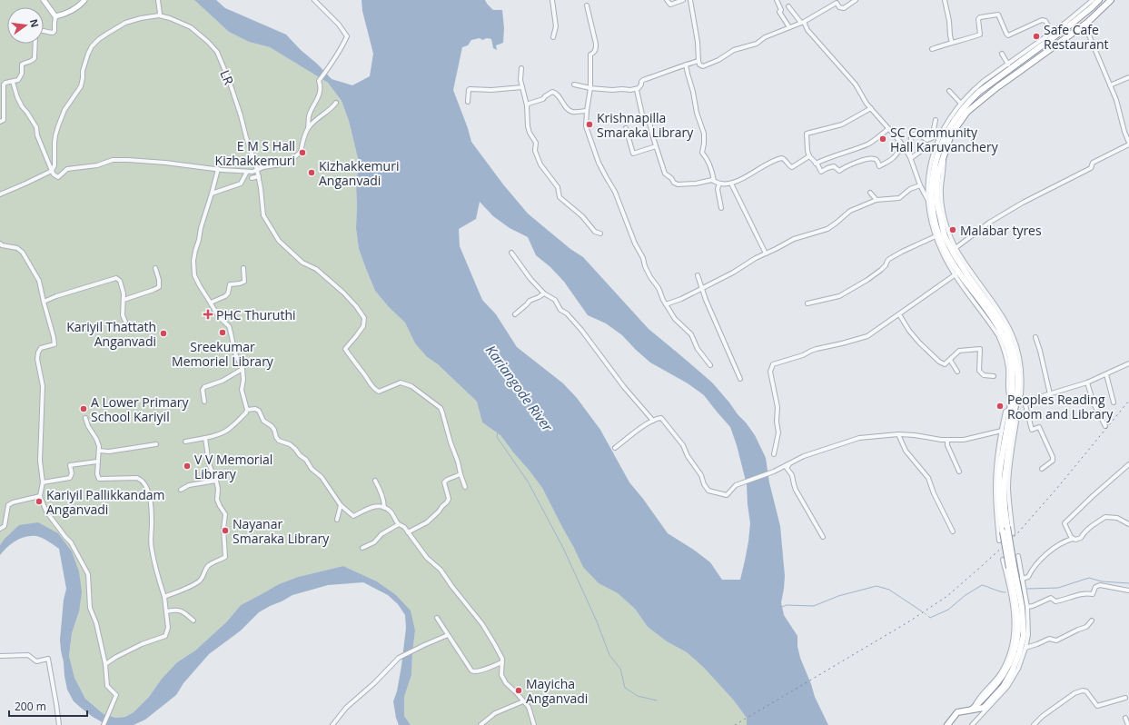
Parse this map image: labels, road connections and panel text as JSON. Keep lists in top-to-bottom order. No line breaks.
{"streets":{"street":["LR"]},"water":["Kariangode River"],"places":{"other":["Safe Cafe Restaurant","Krishnapilla Smaraka Library","SC Community Hall Karuvanchery","E M S Hall Kizhakkemuri","Kizhakkemuri Anganvadi","Malabar tyres","Sreekumar Memoriel Library","Kariyil Thattath Anganvadi","Peoples Reading Room and Library","A Lower Primary School Kariyil","V V Memorial Library","Kariyil Pallikkandam Anganvadi","Nayanar Smaraka Library","Mayicha Anganvadi"],"health":["PHC Thuruthi"]},"scale_bar":"200 m","north":"right"}
